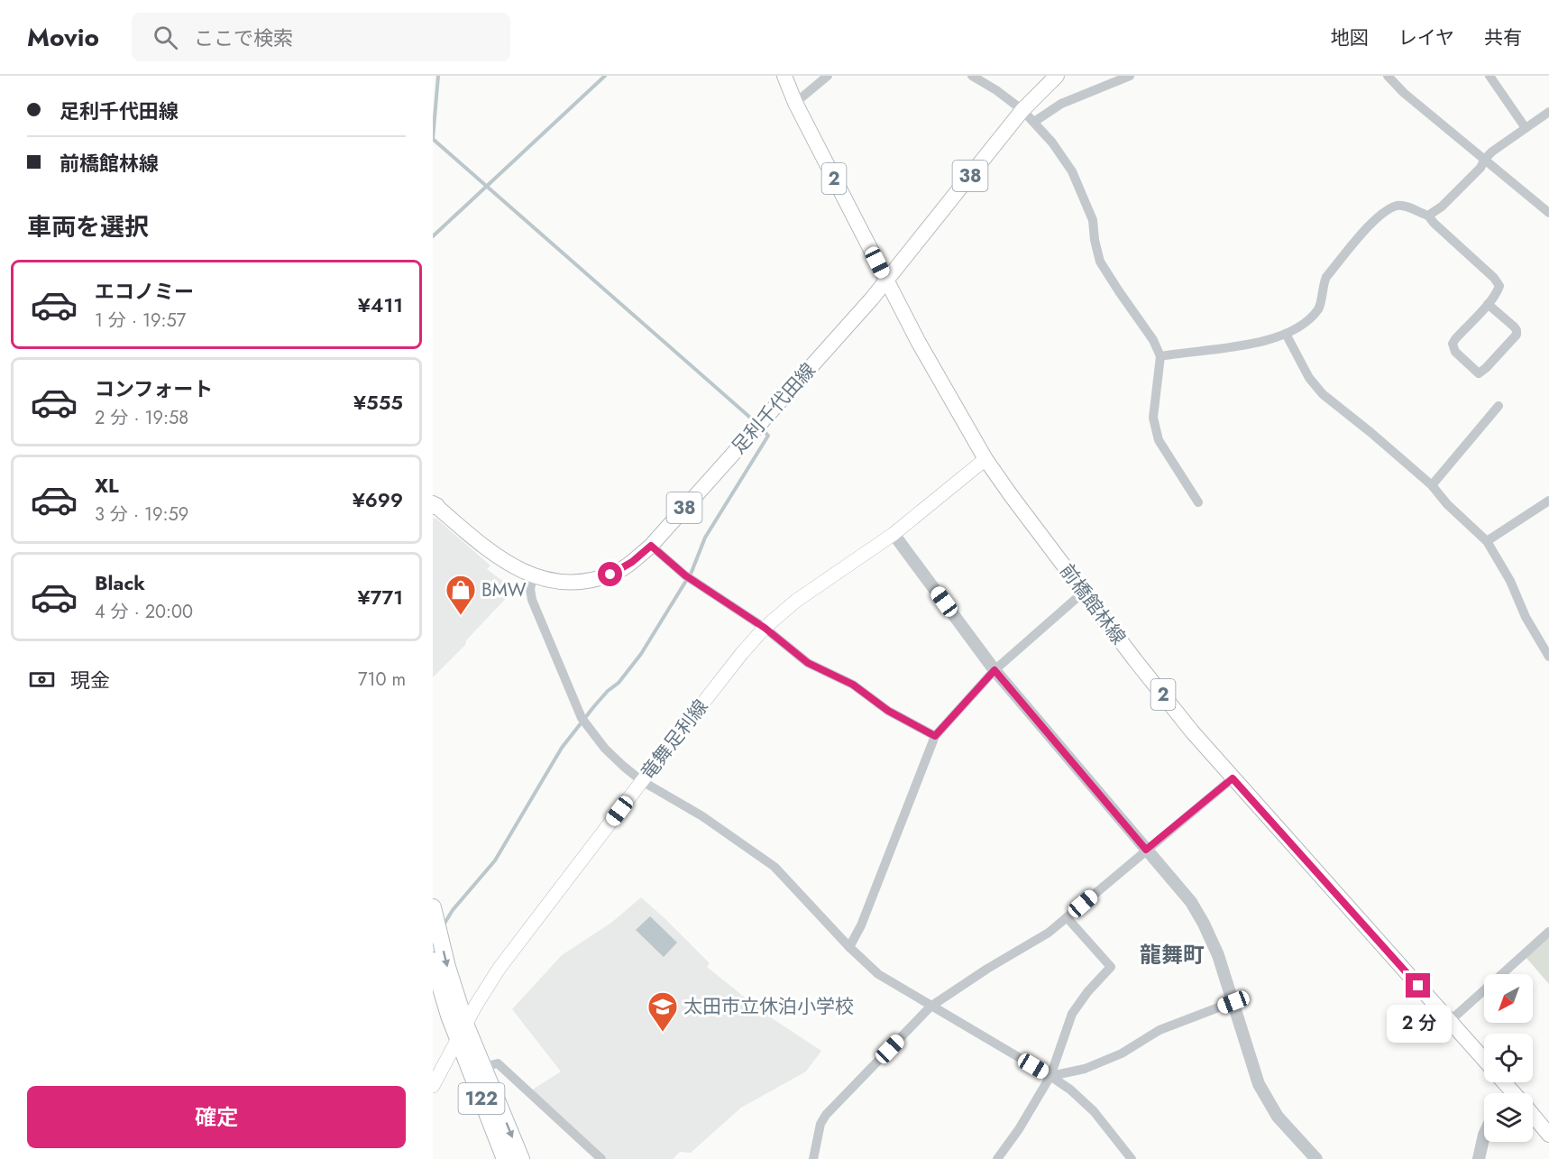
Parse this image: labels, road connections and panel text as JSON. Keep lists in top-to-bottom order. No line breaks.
{"streets":{"highway":["122"],"main road":["38","2","足利千代田線","前橋館林線","竜舞足利線"]},"crossings":[["足利千代田線","前橋館林線"],["前橋館林線","竜舞足利線"],["竜舞足利線","122"]],"districts":["龍舞町"],"places":{"shop":["BMW"],"school or university":["太田市立休泊小学校"]},"north":"bottom left","page":{"header":"Movio","search":"ここで検索","nav":["地図","レイヤ","共有"],"banner":["足利千代田線","前橋館林線"],"heading":"車両を選択","list":[{"name":"エコノミー","note":"1 分 · 19:57","value":"¥411"},{"name":"コンフォート","note":"2 分 · 19:58","value":"¥555"},{"name":"XL","note":"3 分 · 19:59","value":"¥699"},{"name":"Black","note":"4 分 · 20:00","value":"¥771"}],"pay":["現金","710 m"],"bubble":"2 分","buttons":"確定"}}
